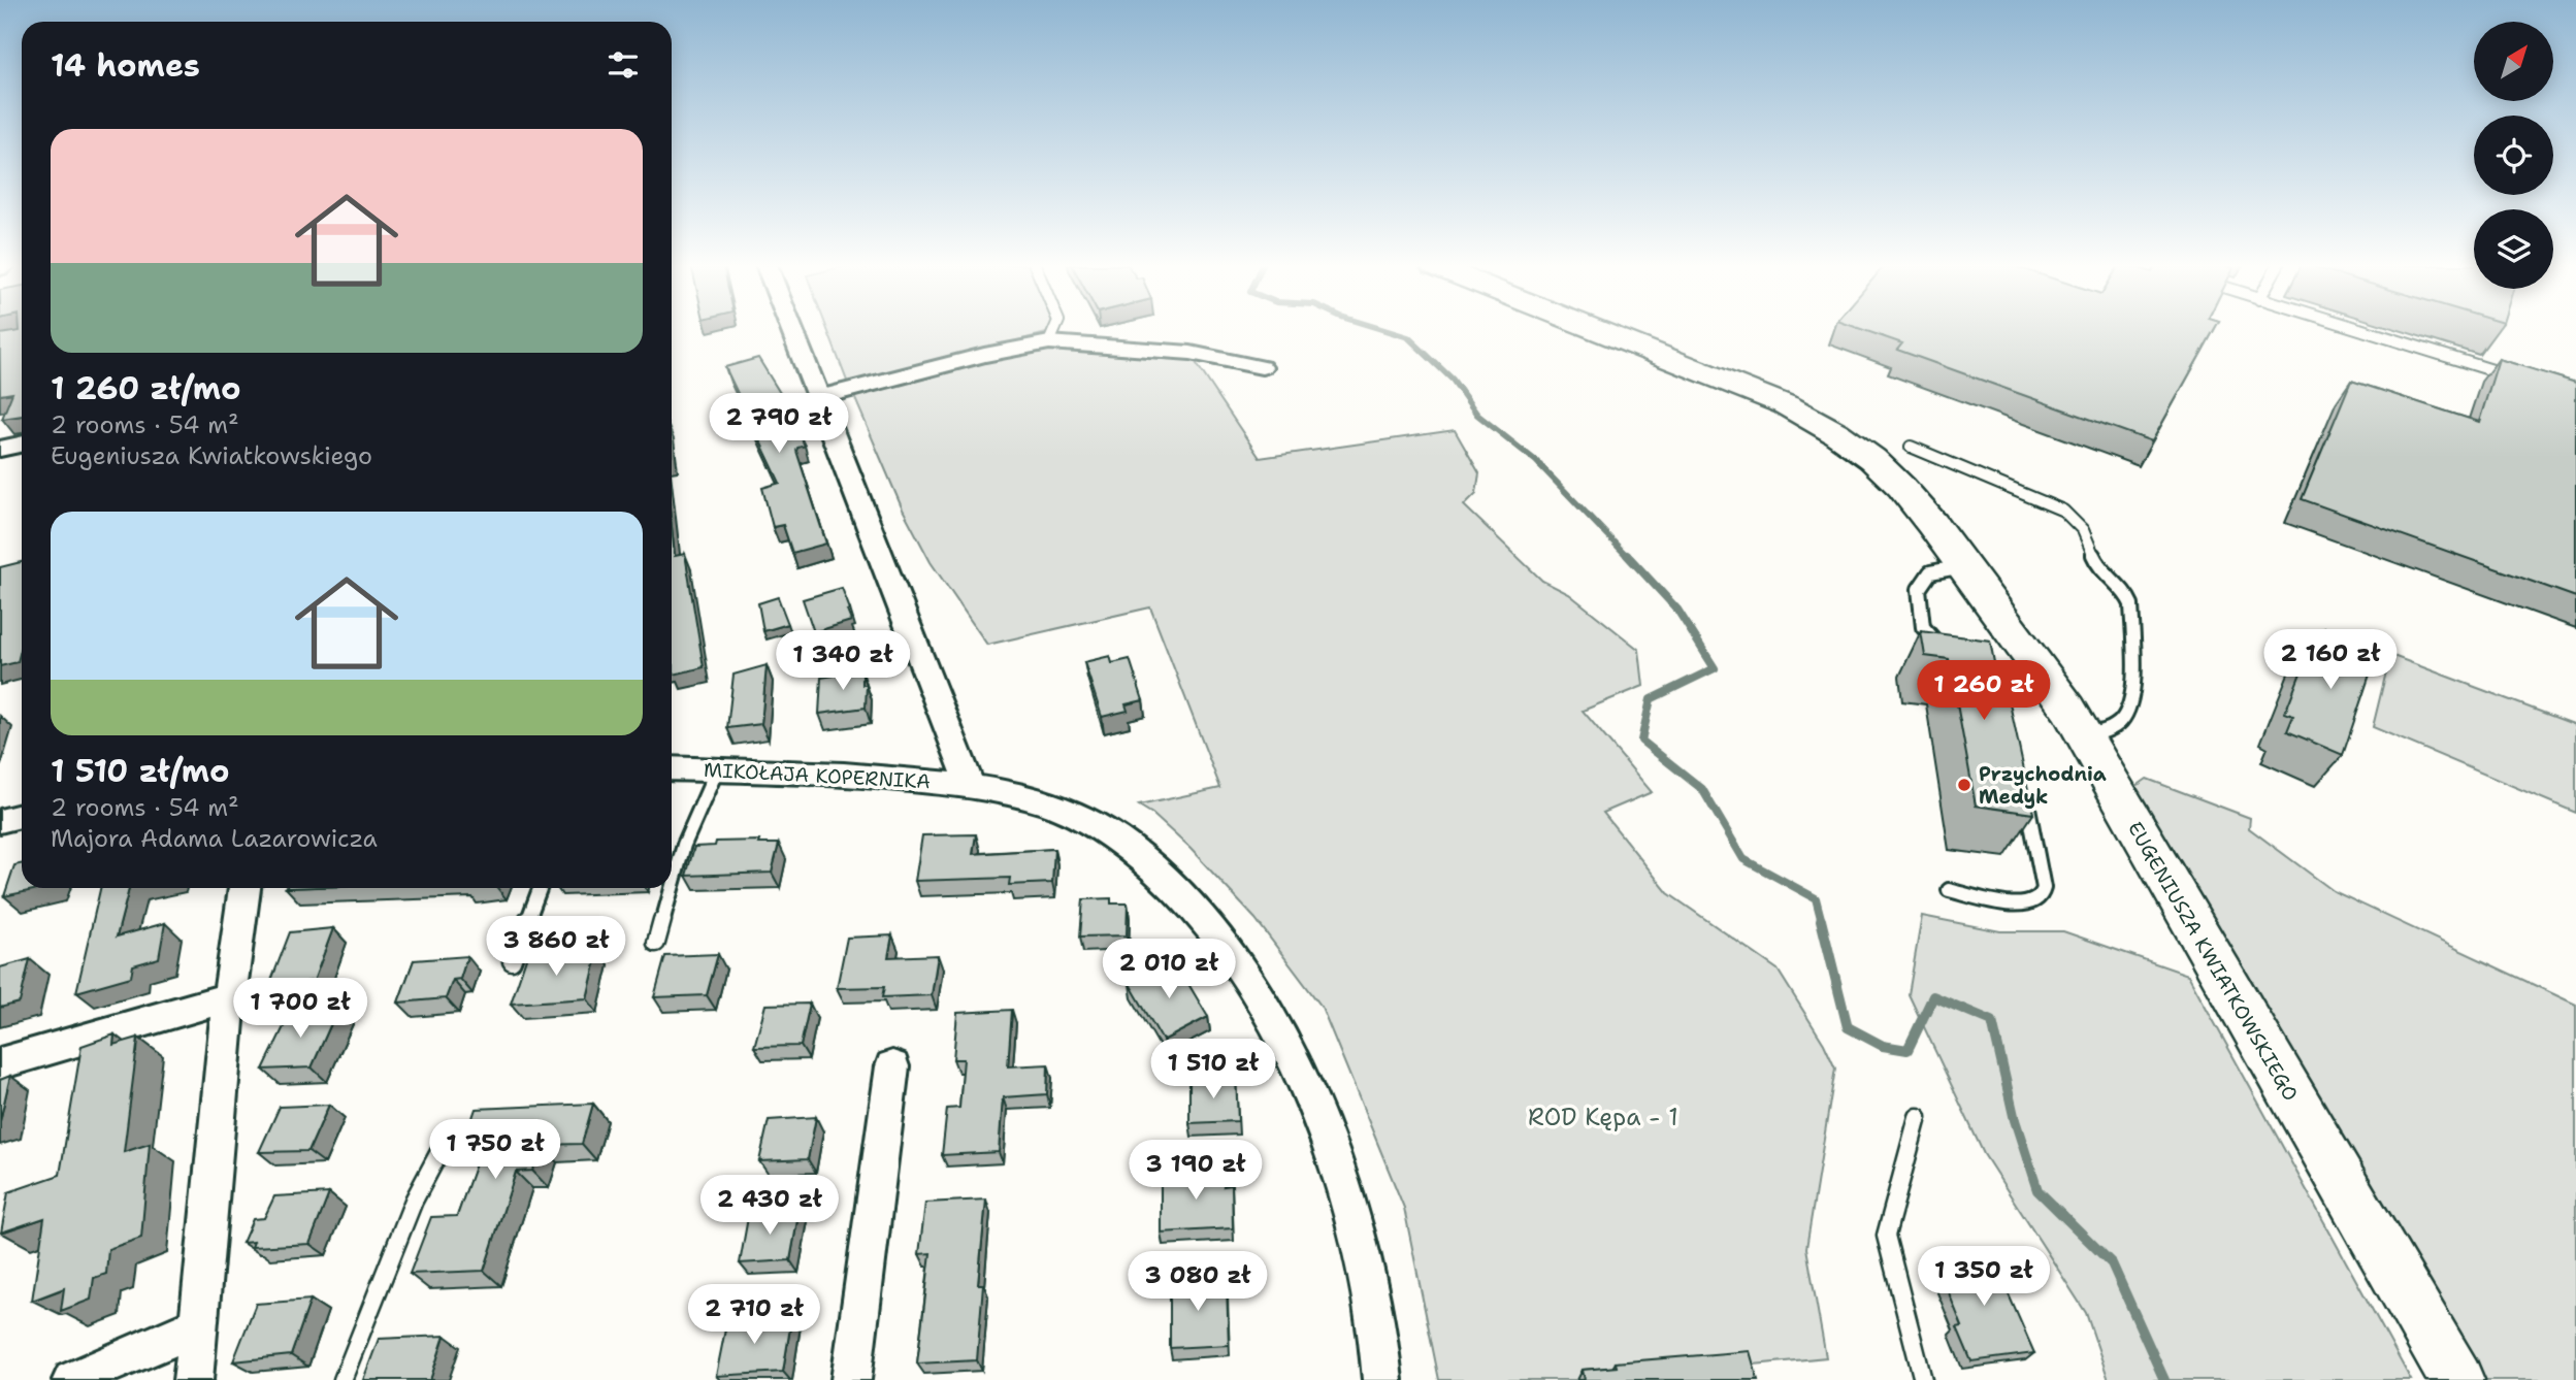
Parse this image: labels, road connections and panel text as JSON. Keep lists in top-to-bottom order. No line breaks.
{"streets":{"street":["MIKOŁAJA KOPERNIKA","EUGENIUSZA KWIATKOWSKIEGO"]},"parks":["ROD Kępa - 1"],"places":["Przychodnia Medyk"],"north":"top right","page":{"heading":"14 homes","list":[{"name":"1 260 zł/mo","note":"2 rooms · 54 m² · Eugeniusza Kwiatkowskiego"},{"name":"1 510 zł/mo","note":"2 rooms · 54 m² · Majora Adama Lazarowicza"}],"price":["2 790 zł","2 160 zł","1 340 zł","1 260 zł","3 860 zł","2 010 zł","1 700 zł","1 510 zł","1 750 zł","3 190 zł","2 430 zł","1 350 zł","3 080 zł","2 710 zł"]}}
